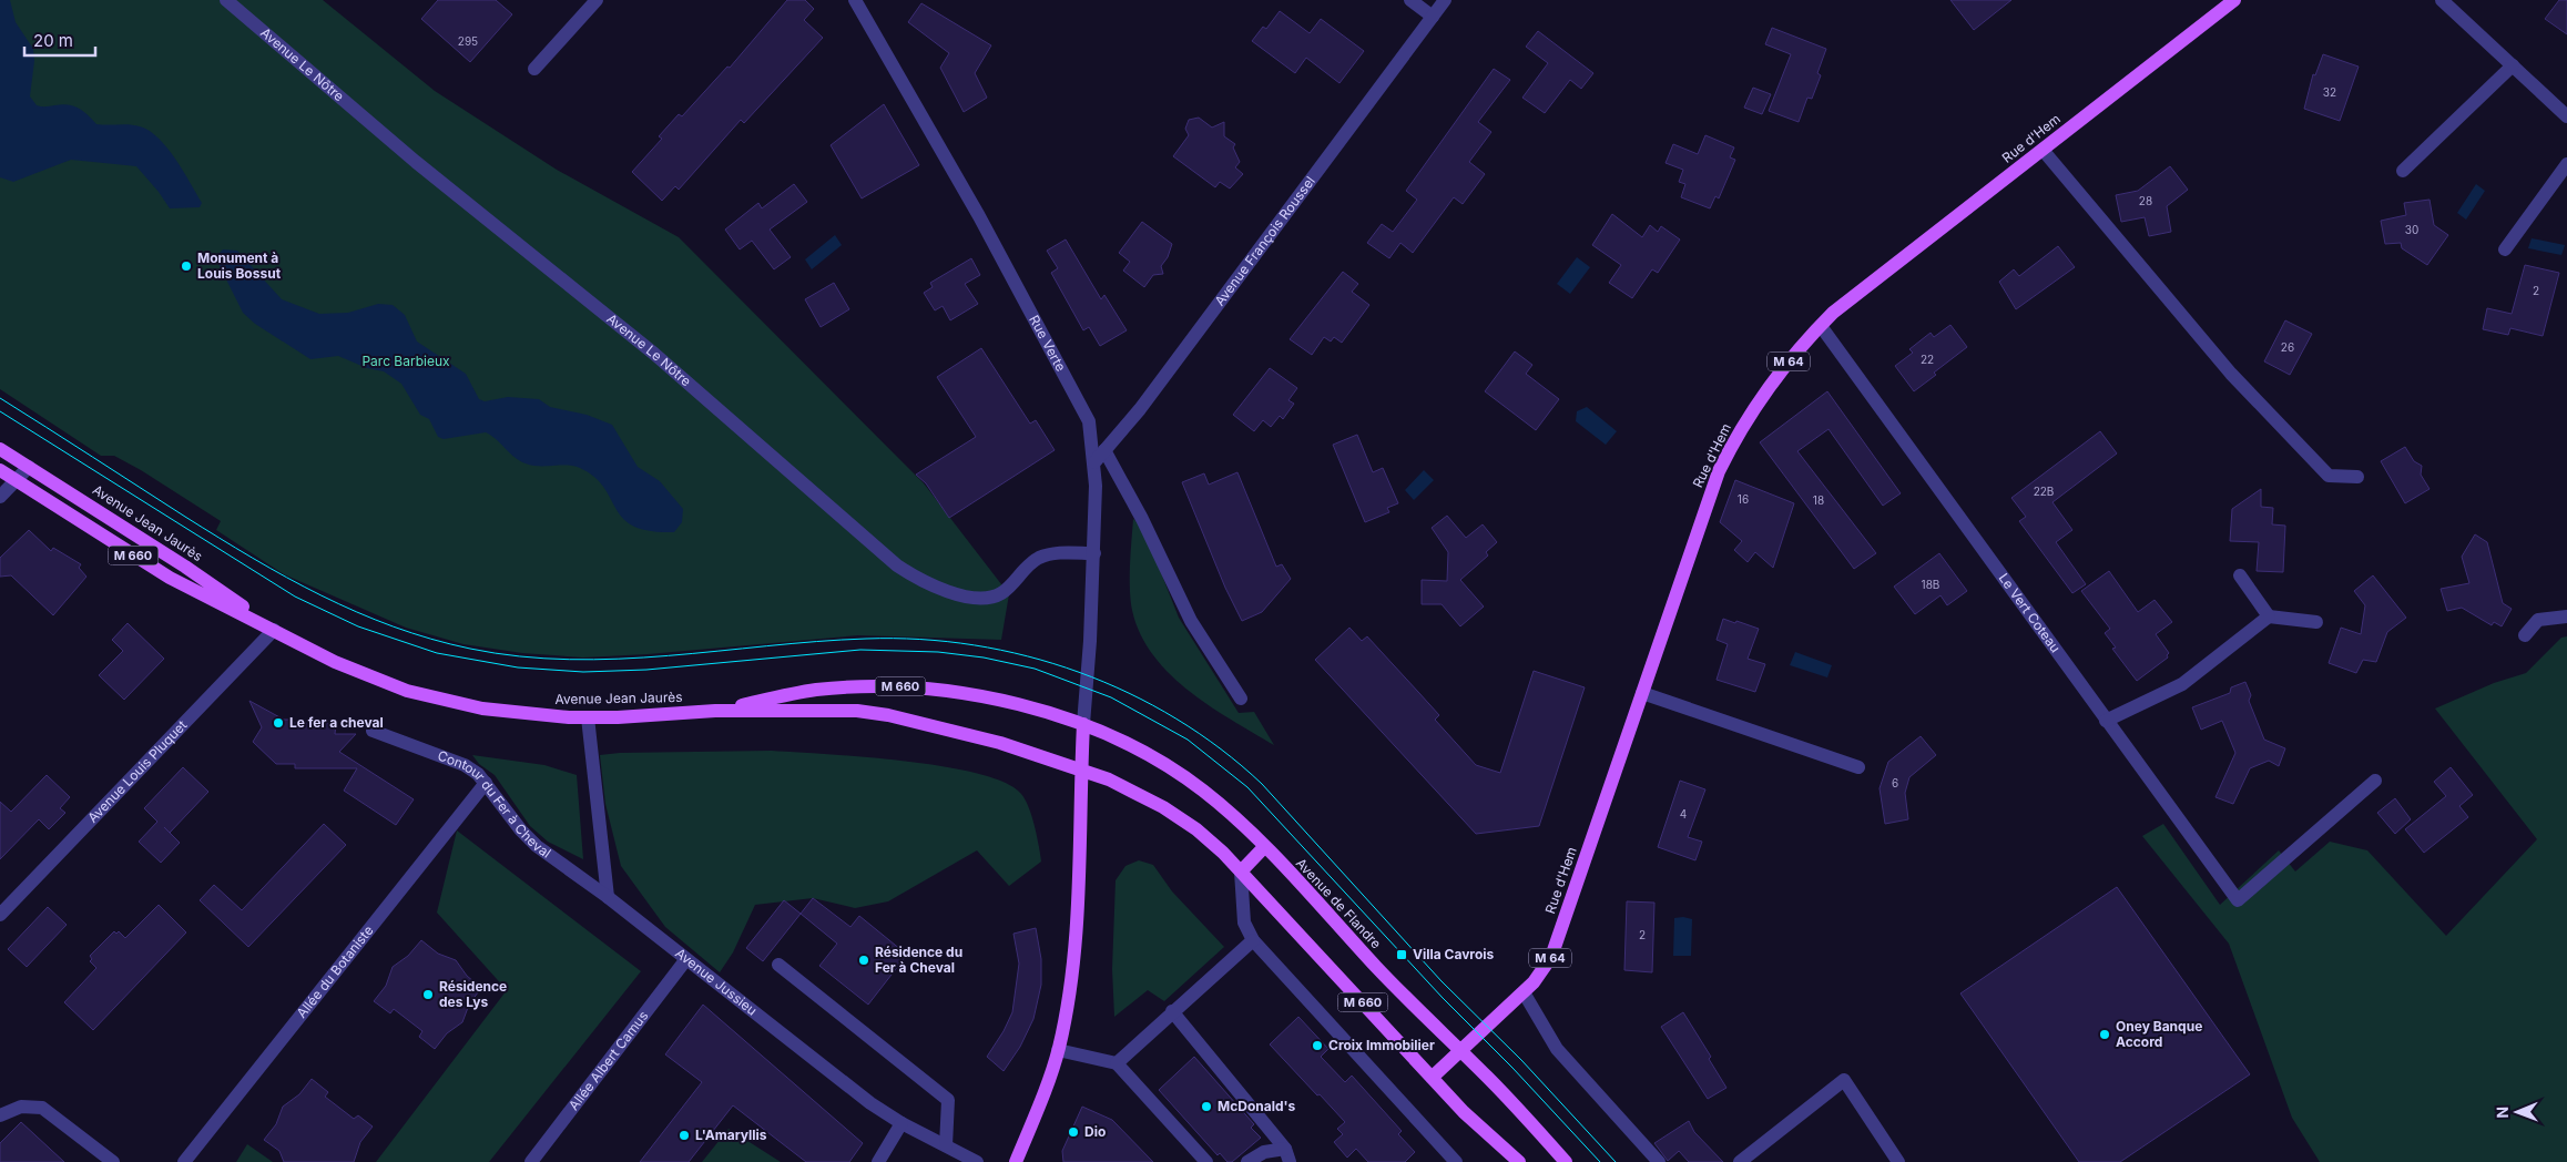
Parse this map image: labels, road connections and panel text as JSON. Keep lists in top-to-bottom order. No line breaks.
{"streets":{"main road":["Rue d'Hem","M 64","Avenue Jean Jaurès","M 660","Avenue de Flandre"],"street":["Avenue Le Nôtre","Avenue François Roussel","Rue Verte","Le Vert Coteau","Avenue Louis Pluquet","Contour du Fer à Cheval","Allée du Botaniste","Avenue Jussieu","Allée Albert Camus"]},"crossings":[["Avenue Le Nôtre","Rue Verte"],["Rue d'Hem","M 660"],["Rue d'Hem","Le Vert Coteau"],["Rue d'Hem","Avenue de Flandre"],["Avenue François Roussel","Rue Verte"],["Rue Verte","Avenue Jean Jaurès"],["Rue Verte","Avenue de Flandre"],["Avenue Jean Jaurès","M 660"],["Avenue Jean Jaurès","Avenue Louis Pluquet"],["Avenue Jean Jaurès","Avenue de Flandre"],["Contour du Fer à Cheval","Allée du Botaniste"],["Contour du Fer à Cheval","Avenue Jussieu"],["Avenue Jussieu","Allée Albert Camus"]],"parks":["Parc Barbieux"],"places":{"other":["Monument à Louis Bossut","Le fer a cheval","Résidence du Fer à Cheval","Résidence des Lys","Oney Banque Accord","Croix Immobilier","McDonald's","Dio","L'Amaryllis"],"transit":["Villa Cavrois"]},"house_numbers":["295","32","28","30","2","26","22","22B","16","18","18B","6","4","2"],"scale_bar":"20 m","north":"left"}
